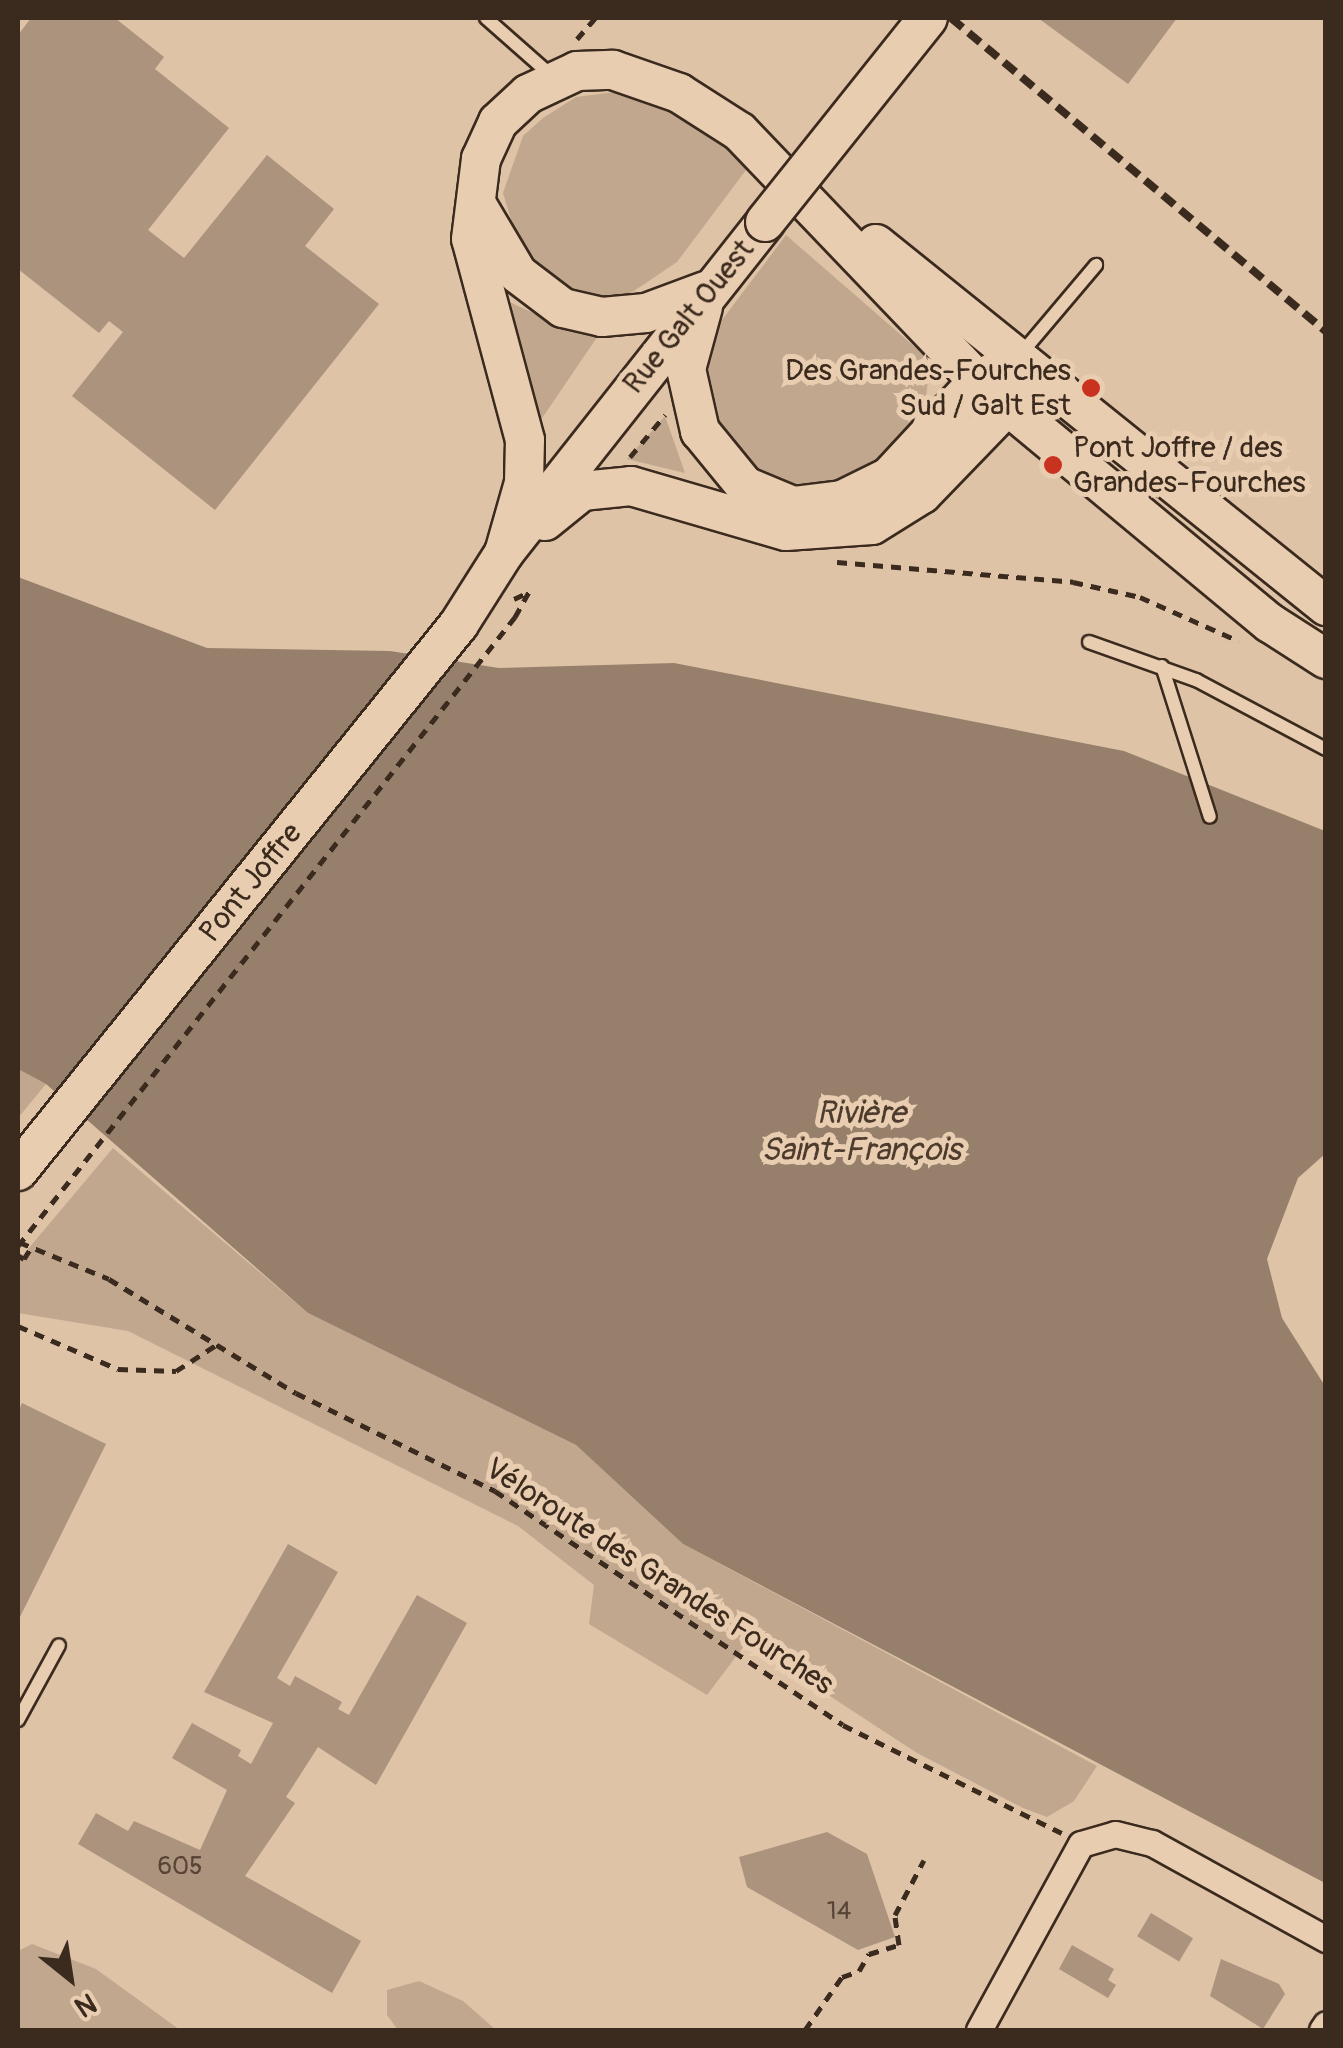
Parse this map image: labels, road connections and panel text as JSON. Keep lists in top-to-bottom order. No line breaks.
{"streets":{"main road":["Rue Galt Ouest","Pont Joffre"],"path":["Véloroute des Grandes Fourches"]},"crossings":[["Rue Galt Ouest","Pont Joffre"]],"water":["Rivière Saint-François"],"places":["Des Grandes-Fourches Sud / Galt Est","Pont Joffre / des Grandes-Fourches"],"house_numbers":["605","14"],"north":"bottom right"}
